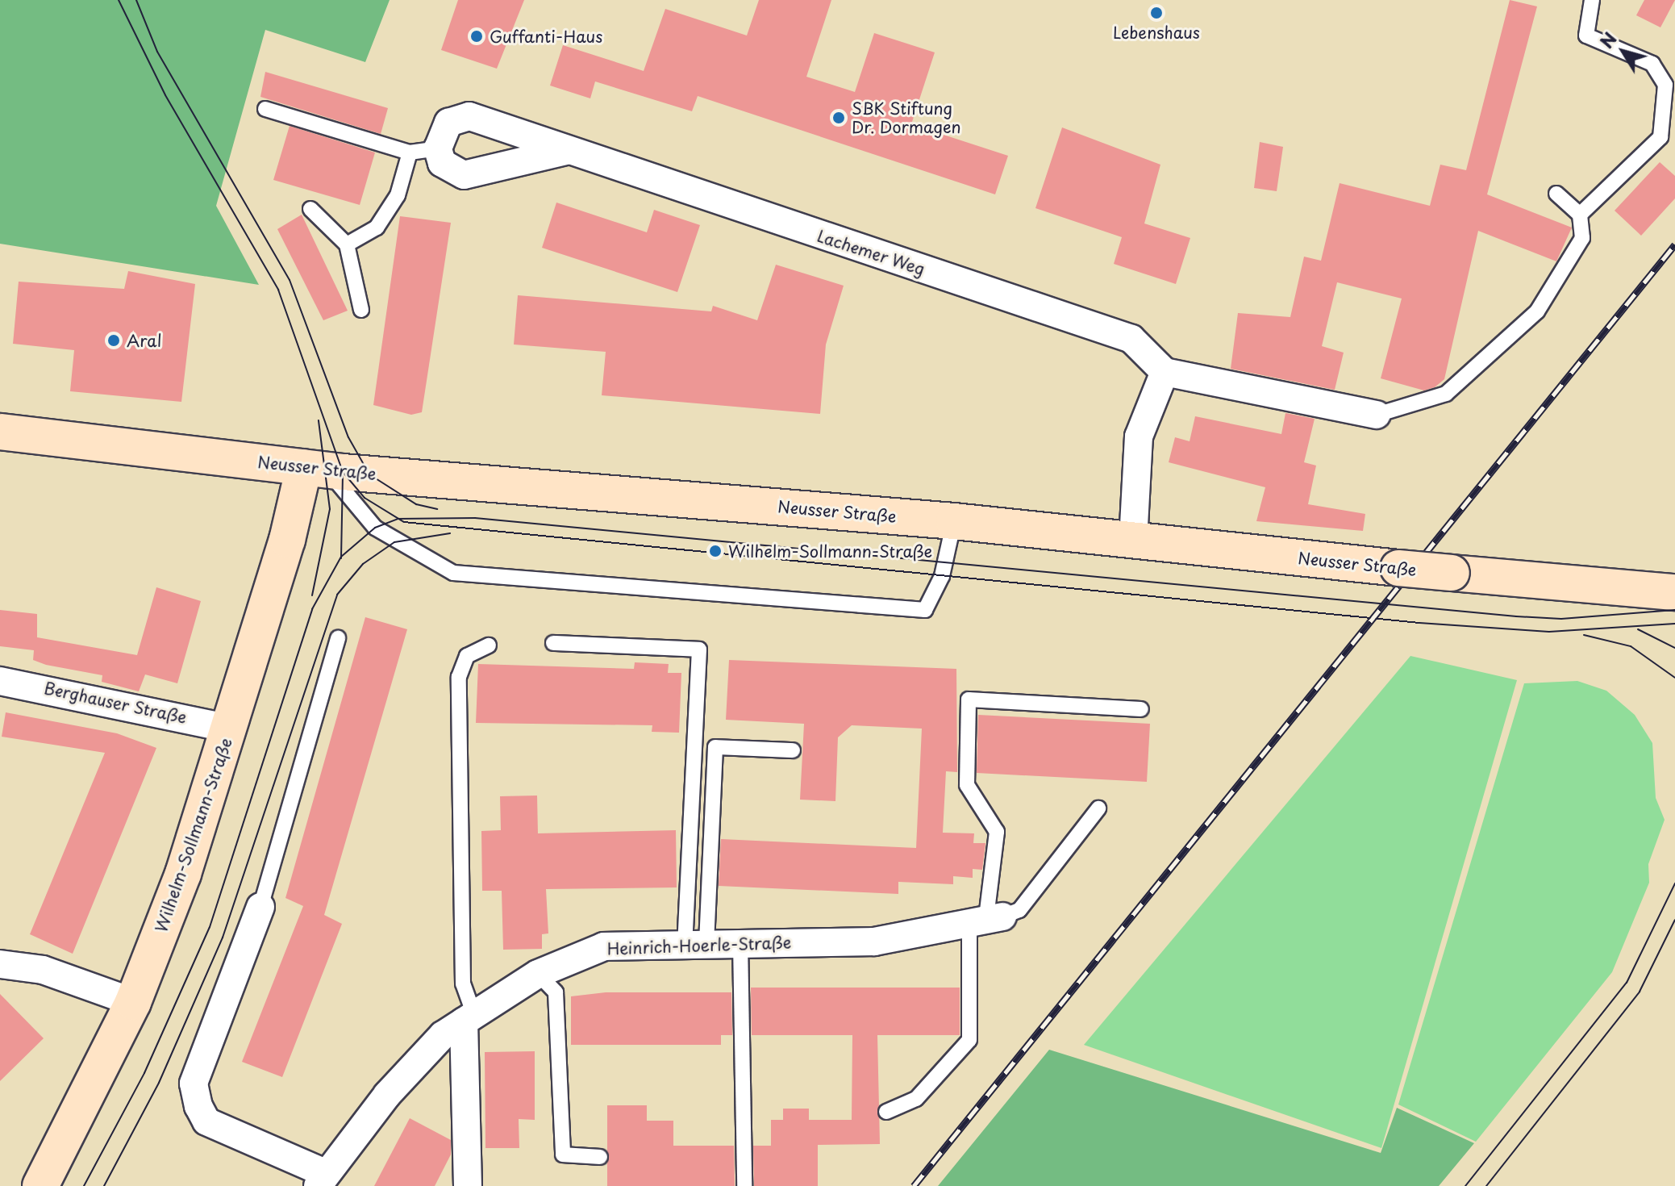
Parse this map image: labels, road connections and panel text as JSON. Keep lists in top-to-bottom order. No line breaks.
{"streets":{"main road":["Neusser Straße","Wilhelm-Sollmann-Straße"],"street":["Lachemer Weg","Berghauser Straße","Heinrich-Hoerle-Straße"]},"crossings":[["Neusser Straße","Wilhelm-Sollmann-Straße"],["Berghauser Straße","Wilhelm-Sollmann-Straße"]],"places":["Lebenshaus","Guffanti-Haus","SBK Stiftung Dr. Dormagen","Aral","Wilhelm-Sollmann-Straße"],"north":"top left"}
